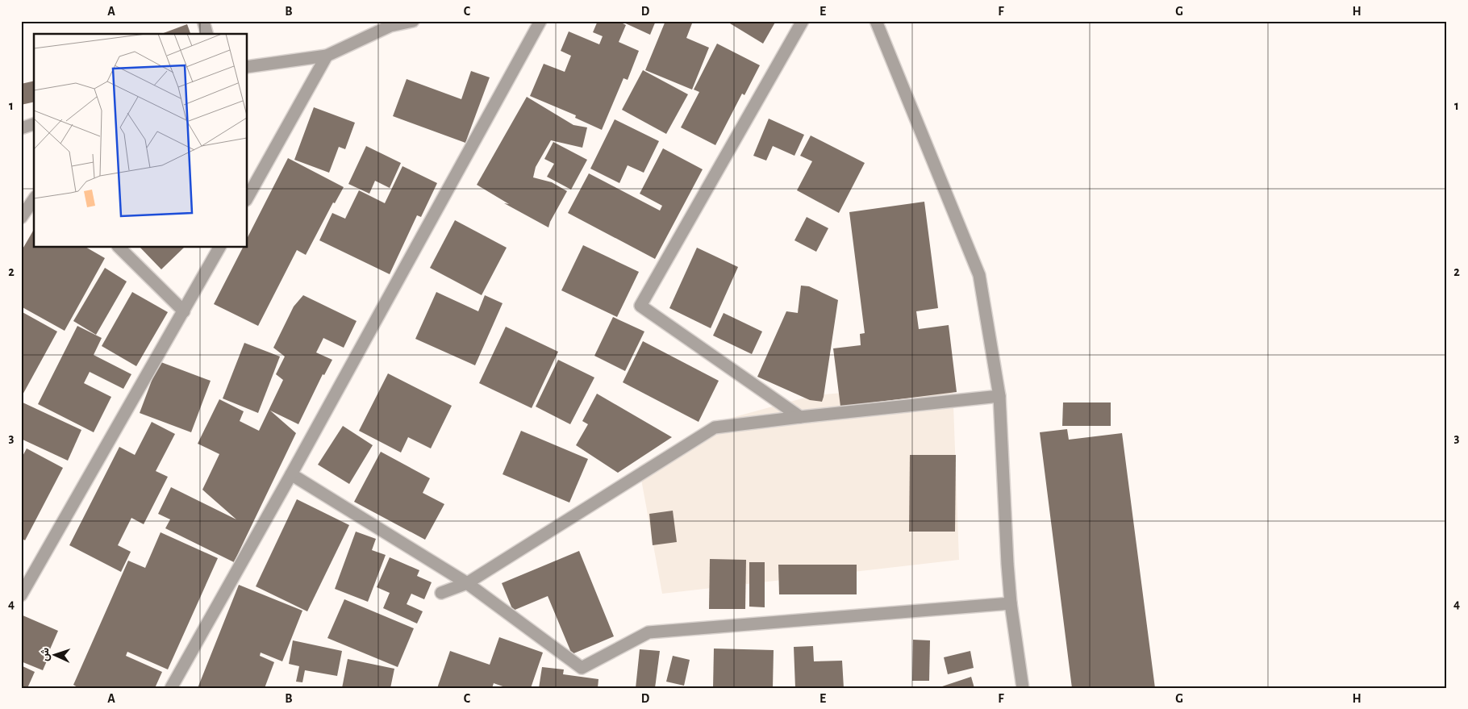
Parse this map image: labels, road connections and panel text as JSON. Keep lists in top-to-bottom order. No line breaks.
{"north":"left","grid":{"columns":["A","B","C","D","E","F","G","H"],"rows":["1","2","3","4"]}}
